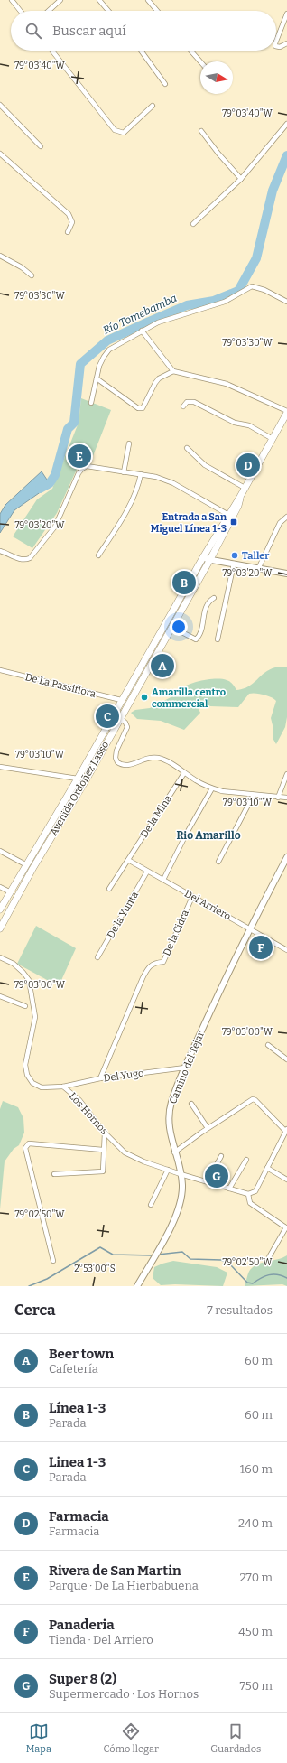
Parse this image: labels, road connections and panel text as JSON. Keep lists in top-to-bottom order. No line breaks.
{"streets":{"main road":["Avenida Ordoñez Lasso"],"street":["De La Passiflora","De la Mina","Del Arriero","De la Yunta","De la Cidra","Camino del Tejar","Del Yugo","Los Hornos"]},"crossings":[["De La Passiflora","Avenida Ordoñez Lasso"],["De la Mina","Del Arriero"],["Del Arriero","De la Yunta"],["Del Arriero","De la Cidra"],["Del Arriero","Camino del Tejar"],["De la Cidra","Del Yugo"],["Camino del Tejar","Del Yugo"],["Camino del Tejar","Los Hornos"],["Del Yugo","Los Hornos"]],"districts":["Rio Amarillo"],"water":["Río Tomebamba"],"places":{"transit":["Entrada a San Miguel Línea 1-3"],"other":["Taller","Amarilla centro commercial"]},"north":"right","page":{"search":"Buscar aquí","pins":["E","D","B","A","C","F","G"],"heading":["Cerca","7 resultados"],"list":[{"mark":"A","name":"Beer town","note":"Cafetería","value":"60 m"},{"mark":"B","name":"Línea 1-3","note":"Parada","value":"60 m"},{"mark":"C","name":"Linea 1-3","note":"Parada","value":"160 m"},{"mark":"D","name":"Farmacia","note":"Farmacia","value":"240 m"},{"mark":"E","name":"Rivera de San Martin","note":"Parque · De La Hierbabuena","value":"270 m"},{"mark":"F","name":"Panaderia","note":"Tienda · Del Arriero","value":"450 m"},{"mark":"G","name":"Super 8 (2)","note":"Supermercado · Los Hornos","value":"750 m"}],"nav":["Mapa","Cómo llegar","Guardados"]},"coordinates":["79°03'40\"W","79°03'30\"W","79°03'20\"W","79°03'10\"W","79°03'00\"W","79°02'50\"W","2°53'00\"S"]}
